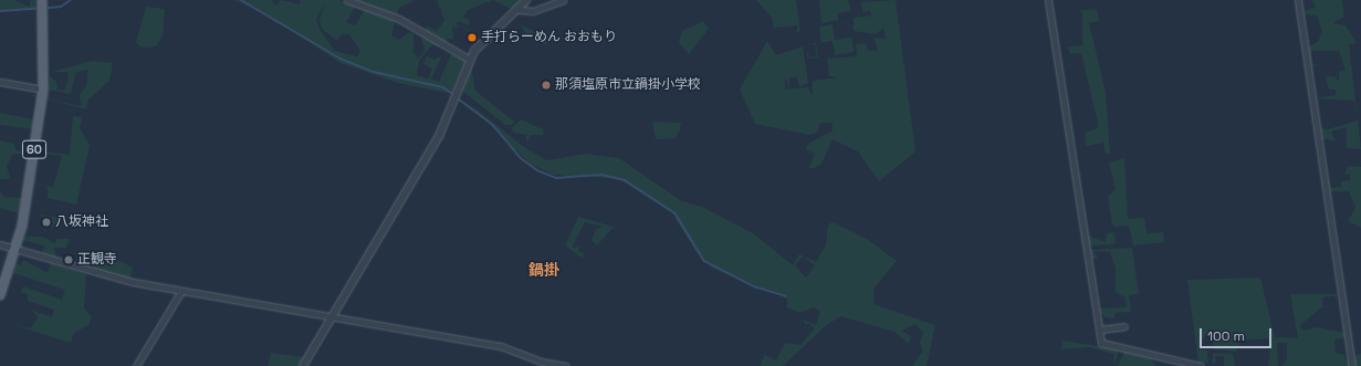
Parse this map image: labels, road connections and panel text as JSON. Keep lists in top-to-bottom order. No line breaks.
{"streets":{"main road":["60"]},"districts":["鍋掛"],"places":["手打らーめん おおもり","那須塩原市立鍋掛小学校","八坂神社","正観寺"],"scale_bar":"100 m"}
